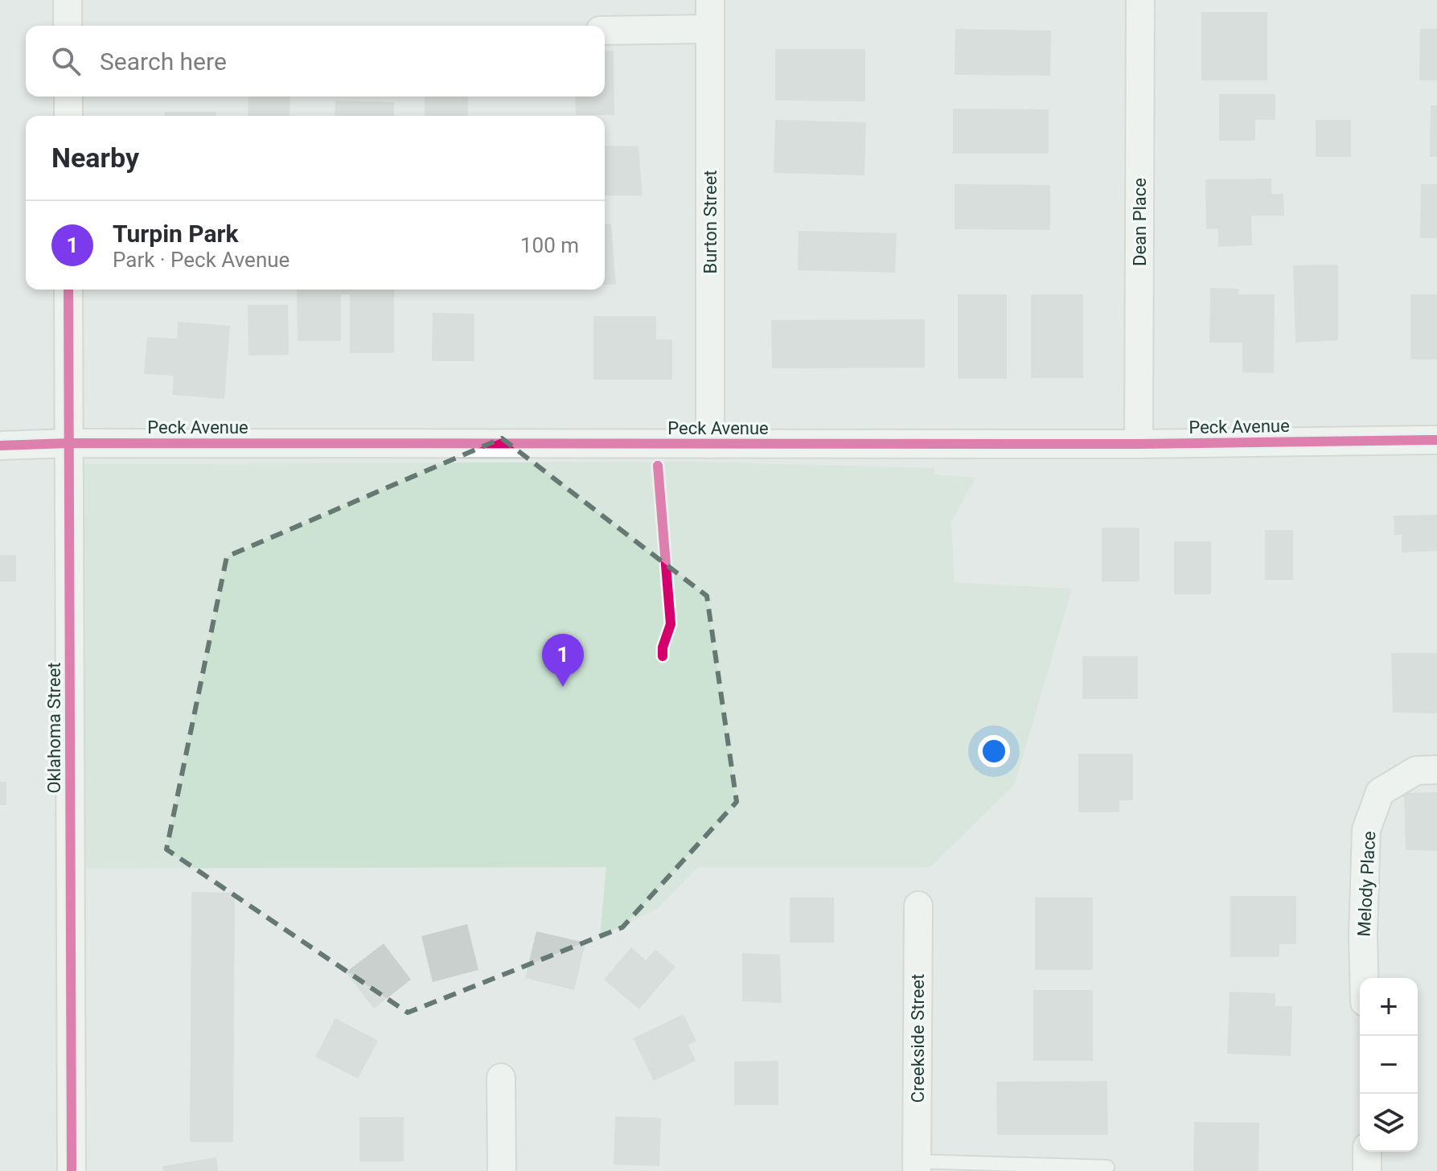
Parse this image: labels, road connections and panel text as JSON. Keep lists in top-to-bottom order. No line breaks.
{"streets":{"street":["Burton Street","Dean Place","Peck Avenue","Oklahoma Street","Melody Place","Creekside Street"]},"crossings":[["Burton Street","Peck Avenue"],["Dean Place","Peck Avenue"],["Peck Avenue","Oklahoma Street"]],"page":{"search":"Search here","heading":"Nearby","list":[{"mark":"1","name":"Turpin Park","note":"Park · Peck Avenue","value":"100 m"}],"pins":"1","map_buttons":["+","−"]}}
